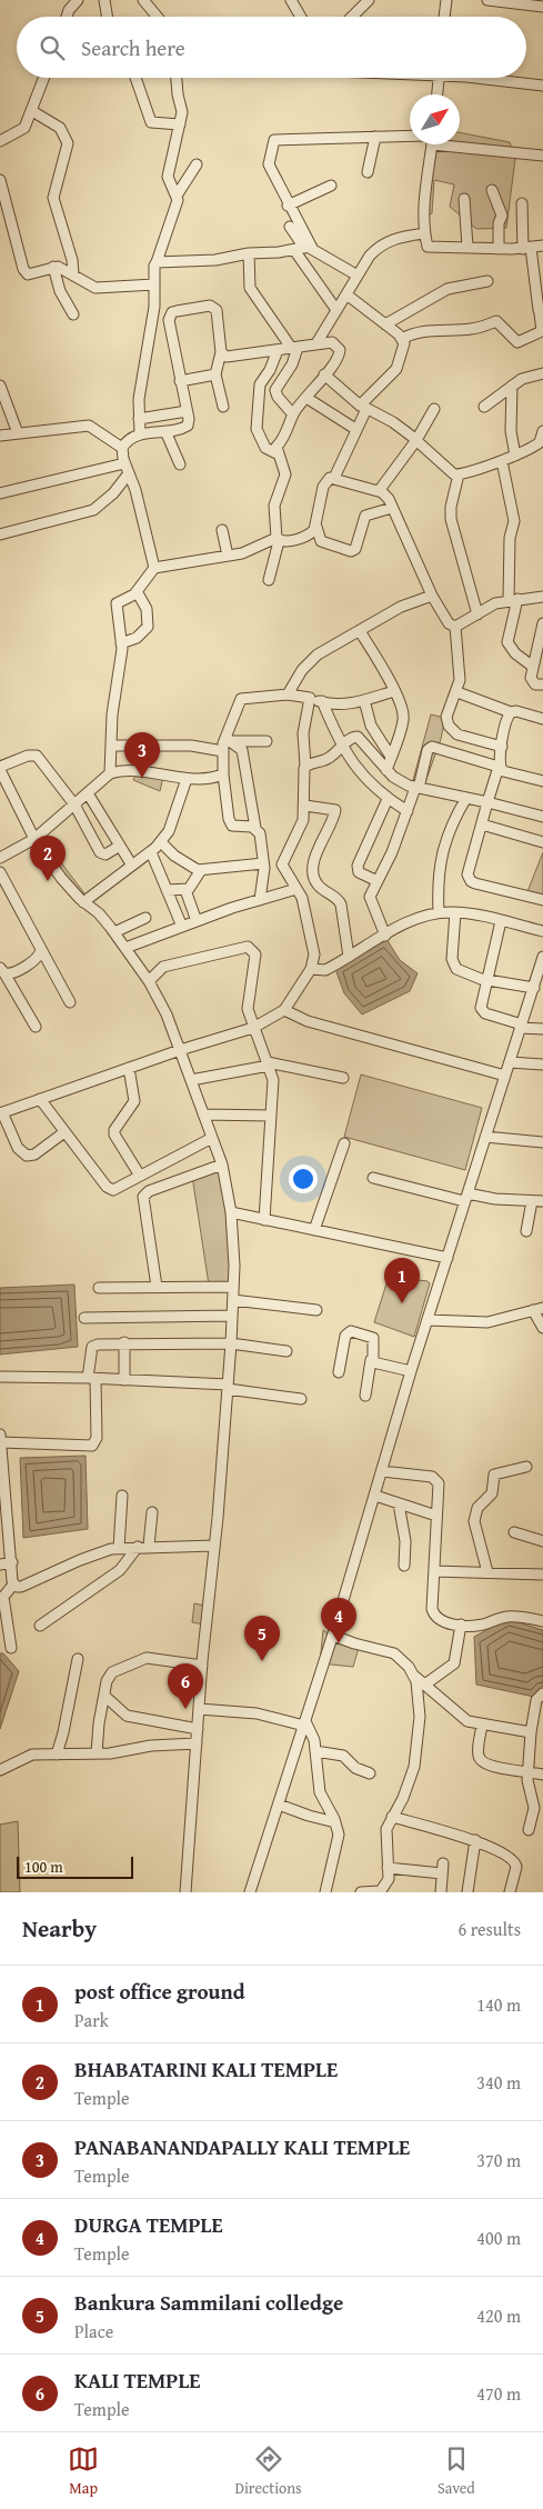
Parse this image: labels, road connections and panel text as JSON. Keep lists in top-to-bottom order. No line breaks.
{"scale_bar":"100 m","north":"top right","page":{"search":"Search here","pins":["3","2","1","4","5","6"],"scale":"100 m","heading":["Nearby","6 results"],"list":[{"mark":"1","name":"post office ground","note":"Park","value":"140 m"},{"mark":"2","name":"BHABATARINI KALI TEMPLE","note":"Temple","value":"340 m"},{"mark":"3","name":"PANABANANDAPALLY KALI TEMPLE","note":"Temple","value":"370 m"},{"mark":"4","name":"DURGA TEMPLE","note":"Temple","value":"400 m"},{"mark":"5","name":"Bankura Sammilani colledge","note":"Place","value":"420 m"},{"mark":"6","name":"KALI TEMPLE","note":"Temple","value":"470 m"}],"nav":["Map","Directions","Saved"]}}
